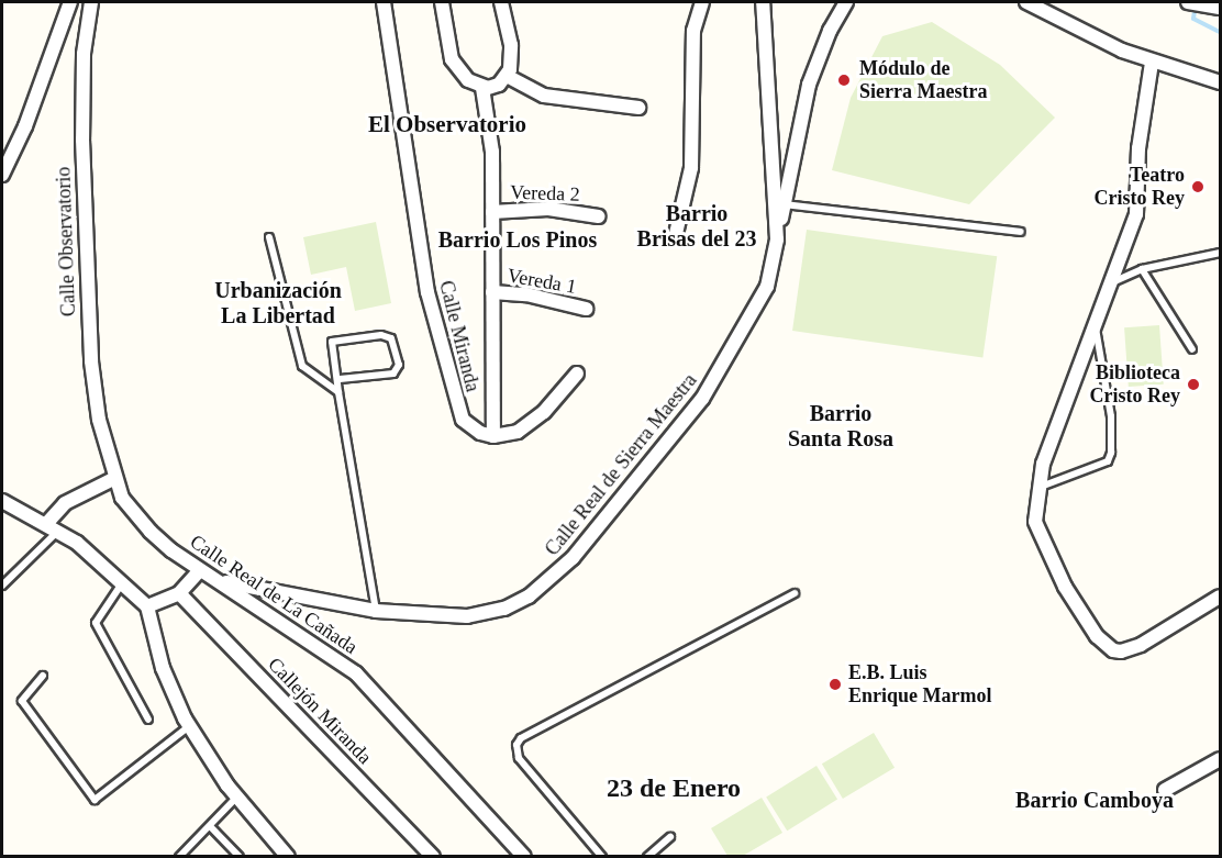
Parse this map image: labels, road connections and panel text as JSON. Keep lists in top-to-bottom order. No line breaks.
{"streets":{"street":["Vereda 2","Calle Observatorio","Vereda 1","Calle Miranda","Calle Real de Sierra Maestra","Calle Real de La Cañada","Callejón Miranda"]},"crossings":[["Calle Observatorio","Calle Real de La Cañada"],["Calle Real de Sierra Maestra","Calle Real de La Cañada"]],"districts":["El Observatorio","Barrio Brisas del 23","Barrio Los Pinos","Urbanización La Libertad","Barrio Santa Rosa","23 de Enero","Barrio Camboya"],"places":["Módulo de Sierra Maestra","Teatro Cristo Rey","Biblioteca Cristo Rey","E.B. Luis Enrique Marmol"]}
